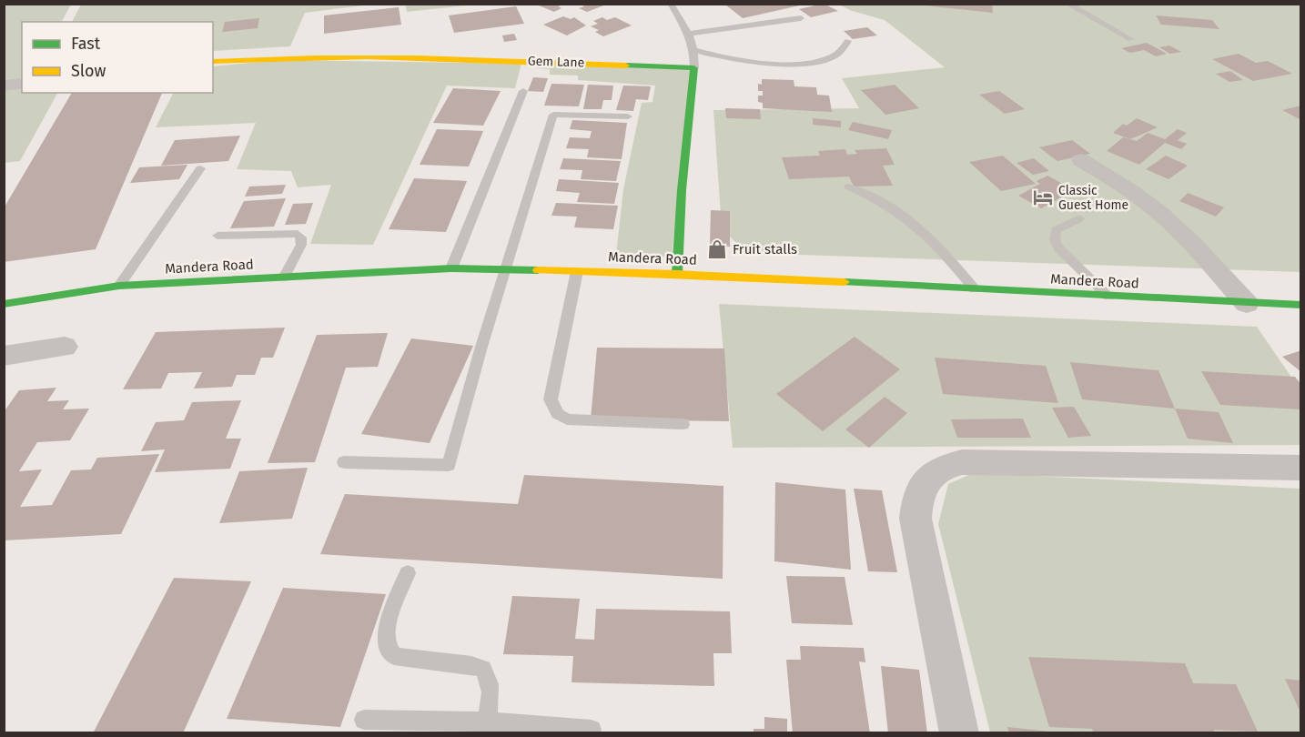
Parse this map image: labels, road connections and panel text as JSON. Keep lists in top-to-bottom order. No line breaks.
{"streets":{"street":["Gem Lane","Mandera Road"]},"places":{"hotel":["Classic Guest Home"],"shop":["Fruit stalls"]},"legend":["Fast","Slow"]}
